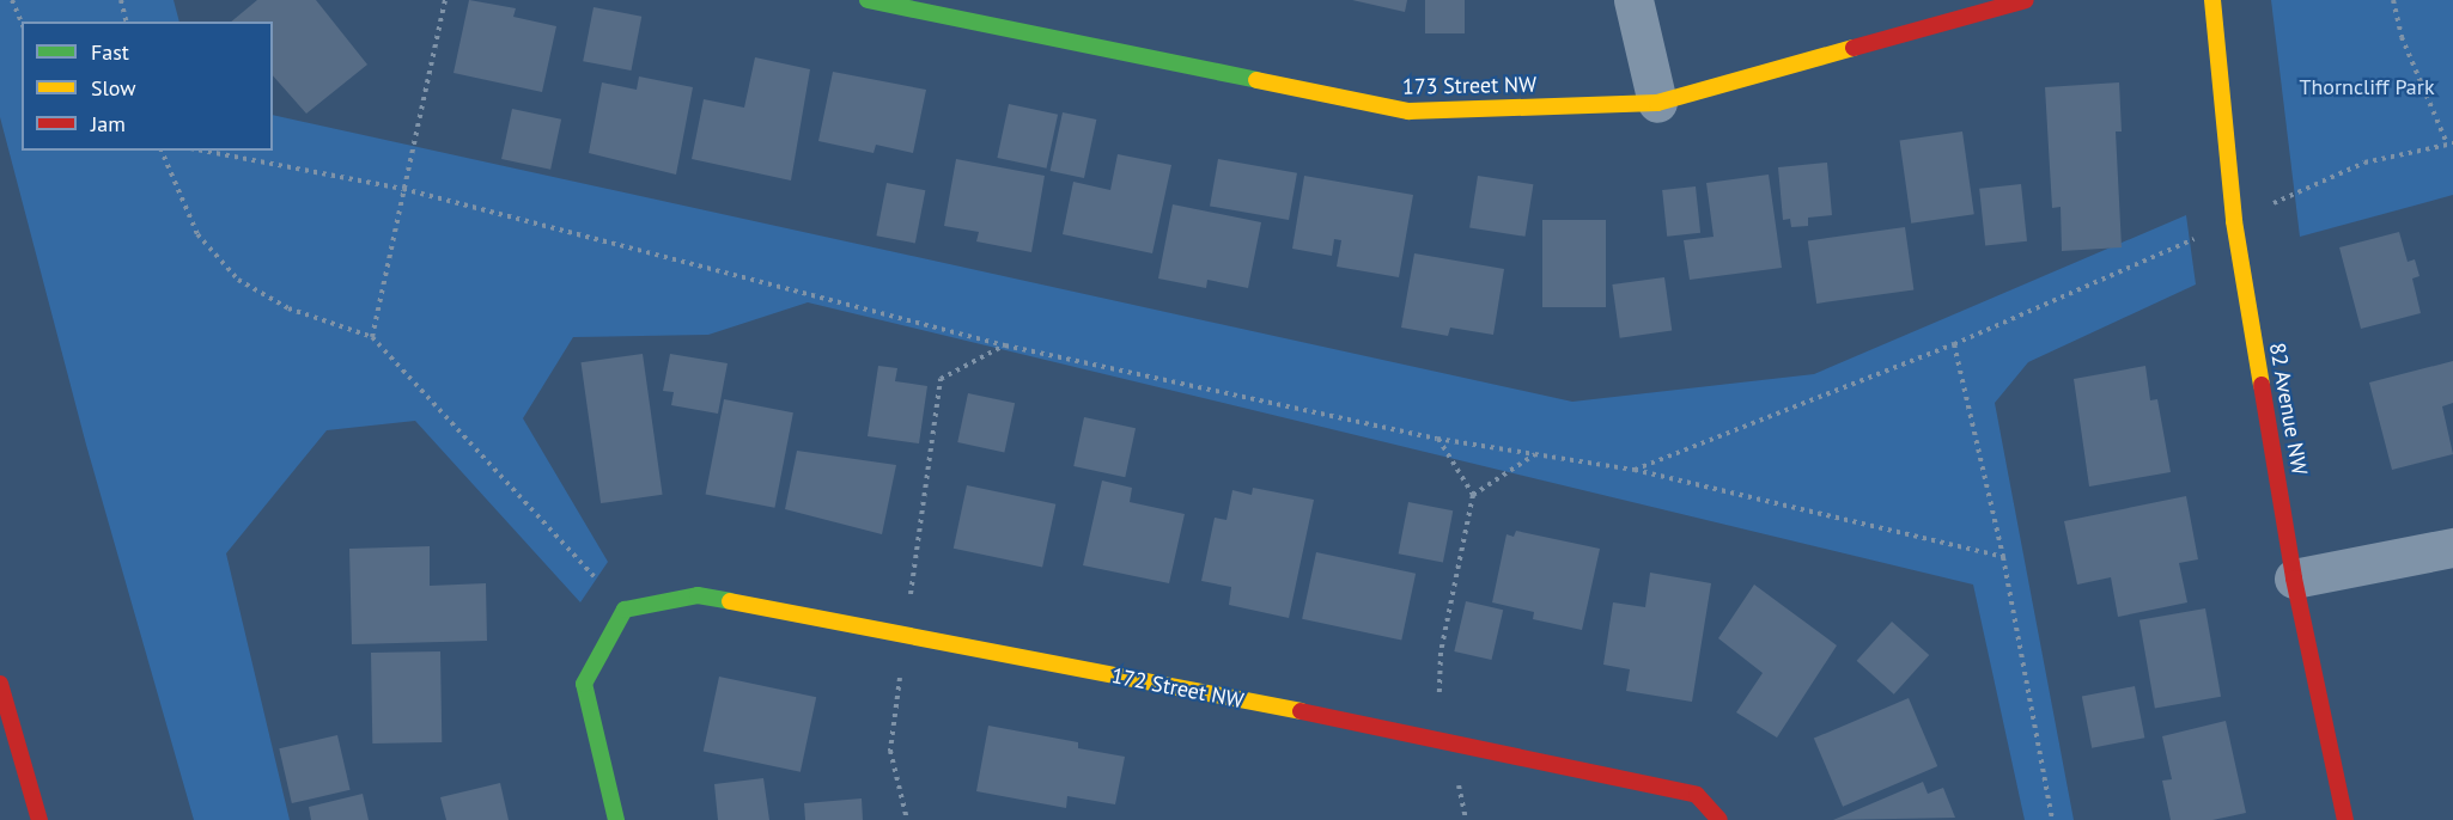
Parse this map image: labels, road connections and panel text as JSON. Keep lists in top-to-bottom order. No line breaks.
{"streets":{"main road":["173 Street NW","82 Avenue NW","172 Street NW"]},"parks":["Thorncliff Park"],"legend":["Fast","Slow","Jam"]}
